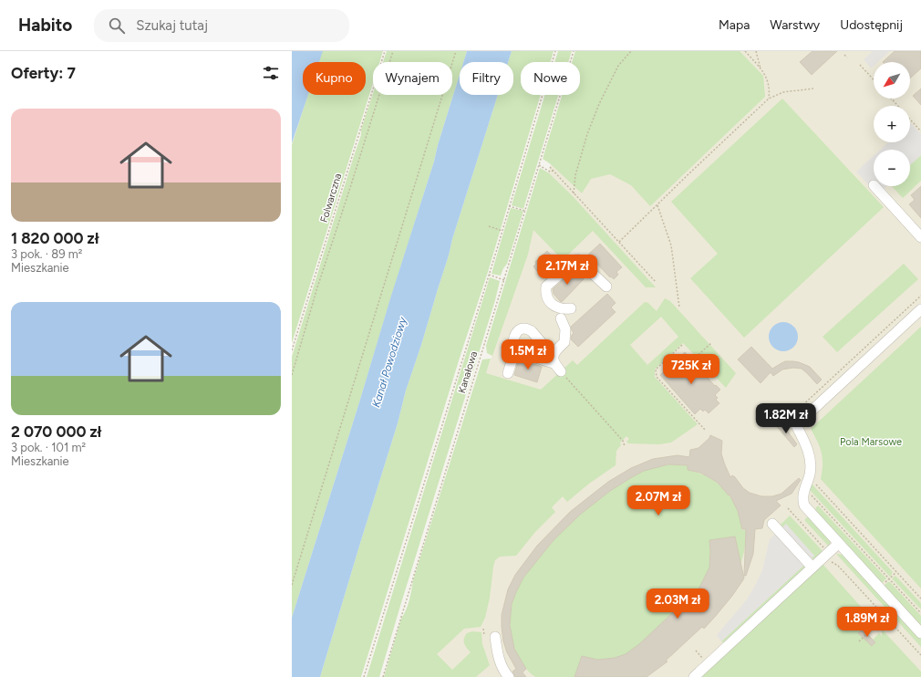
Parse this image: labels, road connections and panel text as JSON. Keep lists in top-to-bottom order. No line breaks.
{"streets":{"path":["Folwarczna","Kanałowa"]},"water":["Kanał Powodziowy"],"parks":["Pola Marsowe"],"north":"bottom left","page":{"header":"Habito","search":"Szukaj tutaj","nav":["Mapa","Warstwy","Udostępnij"],"heading":"Oferty: 7","map_buttons":["+","−"],"chip":["Kupno","Wynajem","Filtry","Nowe"],"list":[{"name":"1 820 000 zł","note":"3 pok. · 89 m² · Mieszkanie"},{"name":"2 070 000 zł","note":"3 pok. · 101 m² · Mieszkanie"}],"price":["2.17M zł","1.5M zł","725K zł","1.82M zł","2.07M zł","2.03M zł","1.89M zł"]}}
